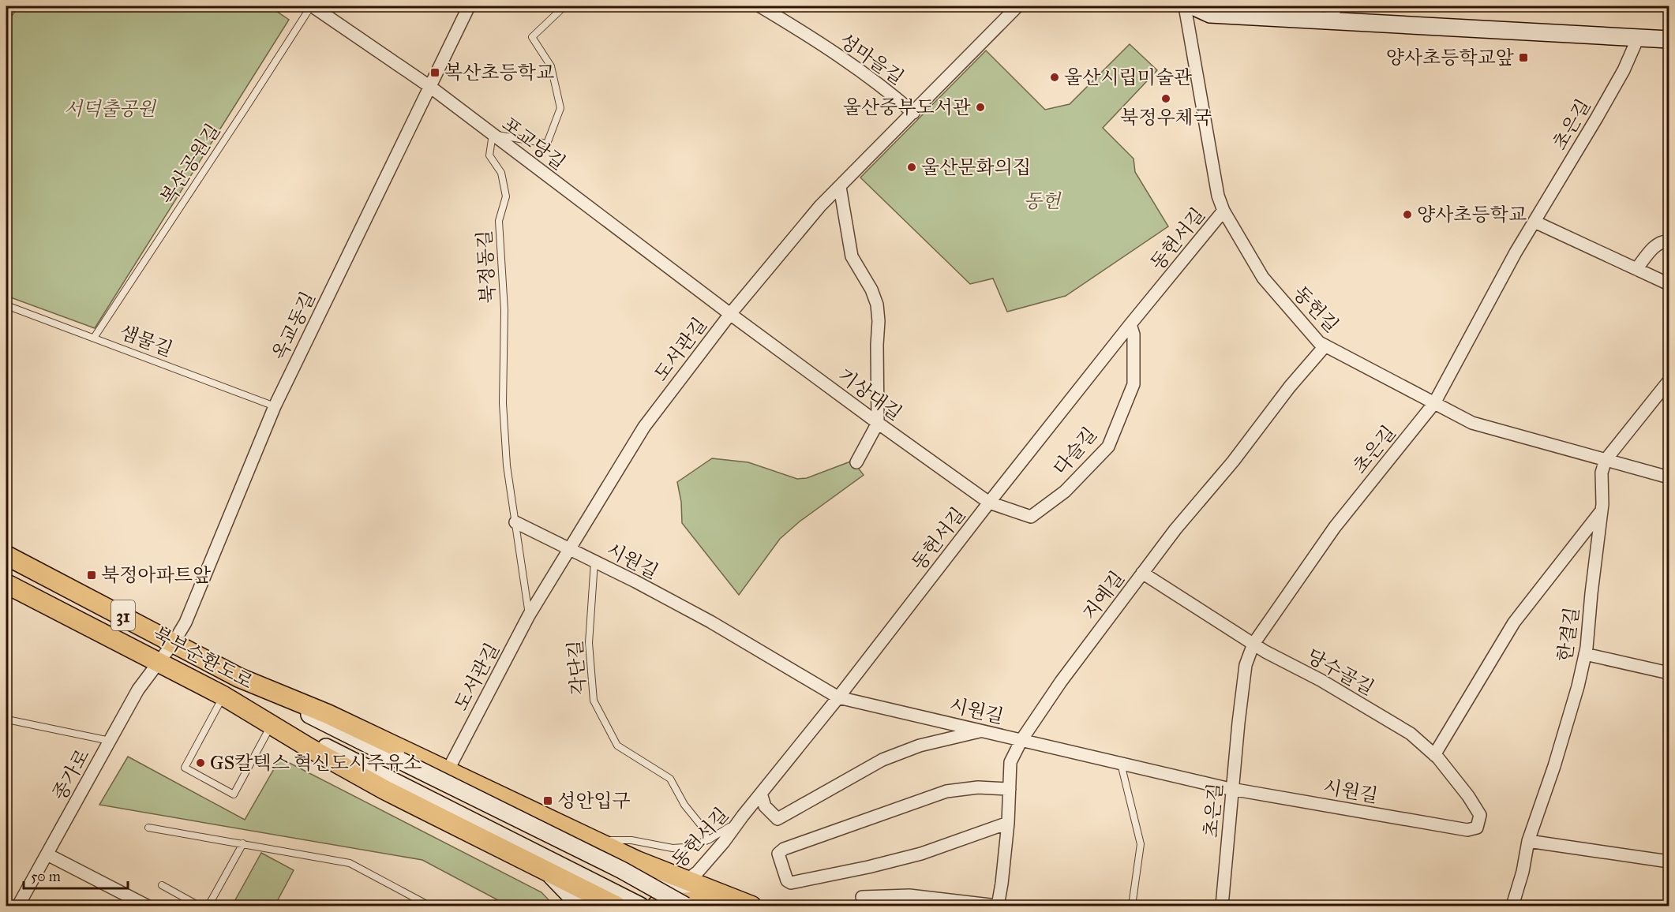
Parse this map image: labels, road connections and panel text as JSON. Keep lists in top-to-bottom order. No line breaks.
{"streets":{"main road":["31","북부순환도로"],"street":["성마을길","초은길","포교당길","동헌서길","동헌길","옥교동길","도서관길","기상대길","다슬길","시원길","지예길","한결길","당수골길","종가로"],"lane":["복산공원길","북정동길","샘물길","각단길"]},"crossings":[["성마을길","도서관길"],["초은길","동헌길"],["초은길","시원길"],["초은길","당수골길"],["포교당길","복산공원길"],["포교당길","북정동길"],["포교당길","옥교동길"],["포교당길","도서관길"],["포교당길","기상대길"],["복산공원길","샘물길"],["동헌서길","동헌길"],["동헌서길","기상대길"],["동헌서길","다슬길"],["동헌서길","시원길"],["북정동길","도서관길"],["북정동길","시원길"],["동헌길","지예길"],["동헌길","한결길"],["옥교동길","샘물길"],["옥교동길","북부순환도로"],["옥교동길","종가로"],["도서관길","기상대길"],["도서관길","시원길"],["기상대길","다슬길"],["시원길","지예길"],["시원길","각단길"],["시원길","당수골길"],["지예길","당수골길"],["북부순환도로","종가로"]],"parks":["서덕출공원","동헌"],"places":{"transit":["양사초등학교앞","복산초등학교","북정아파트앞","성안입구"],"other":["울산시립미술관","북정우체국","울산중부도서관","울산문화의집","양사초등학교","GS칼텍스 혁신도시주유소"]},"scale_bar":"50 m"}
